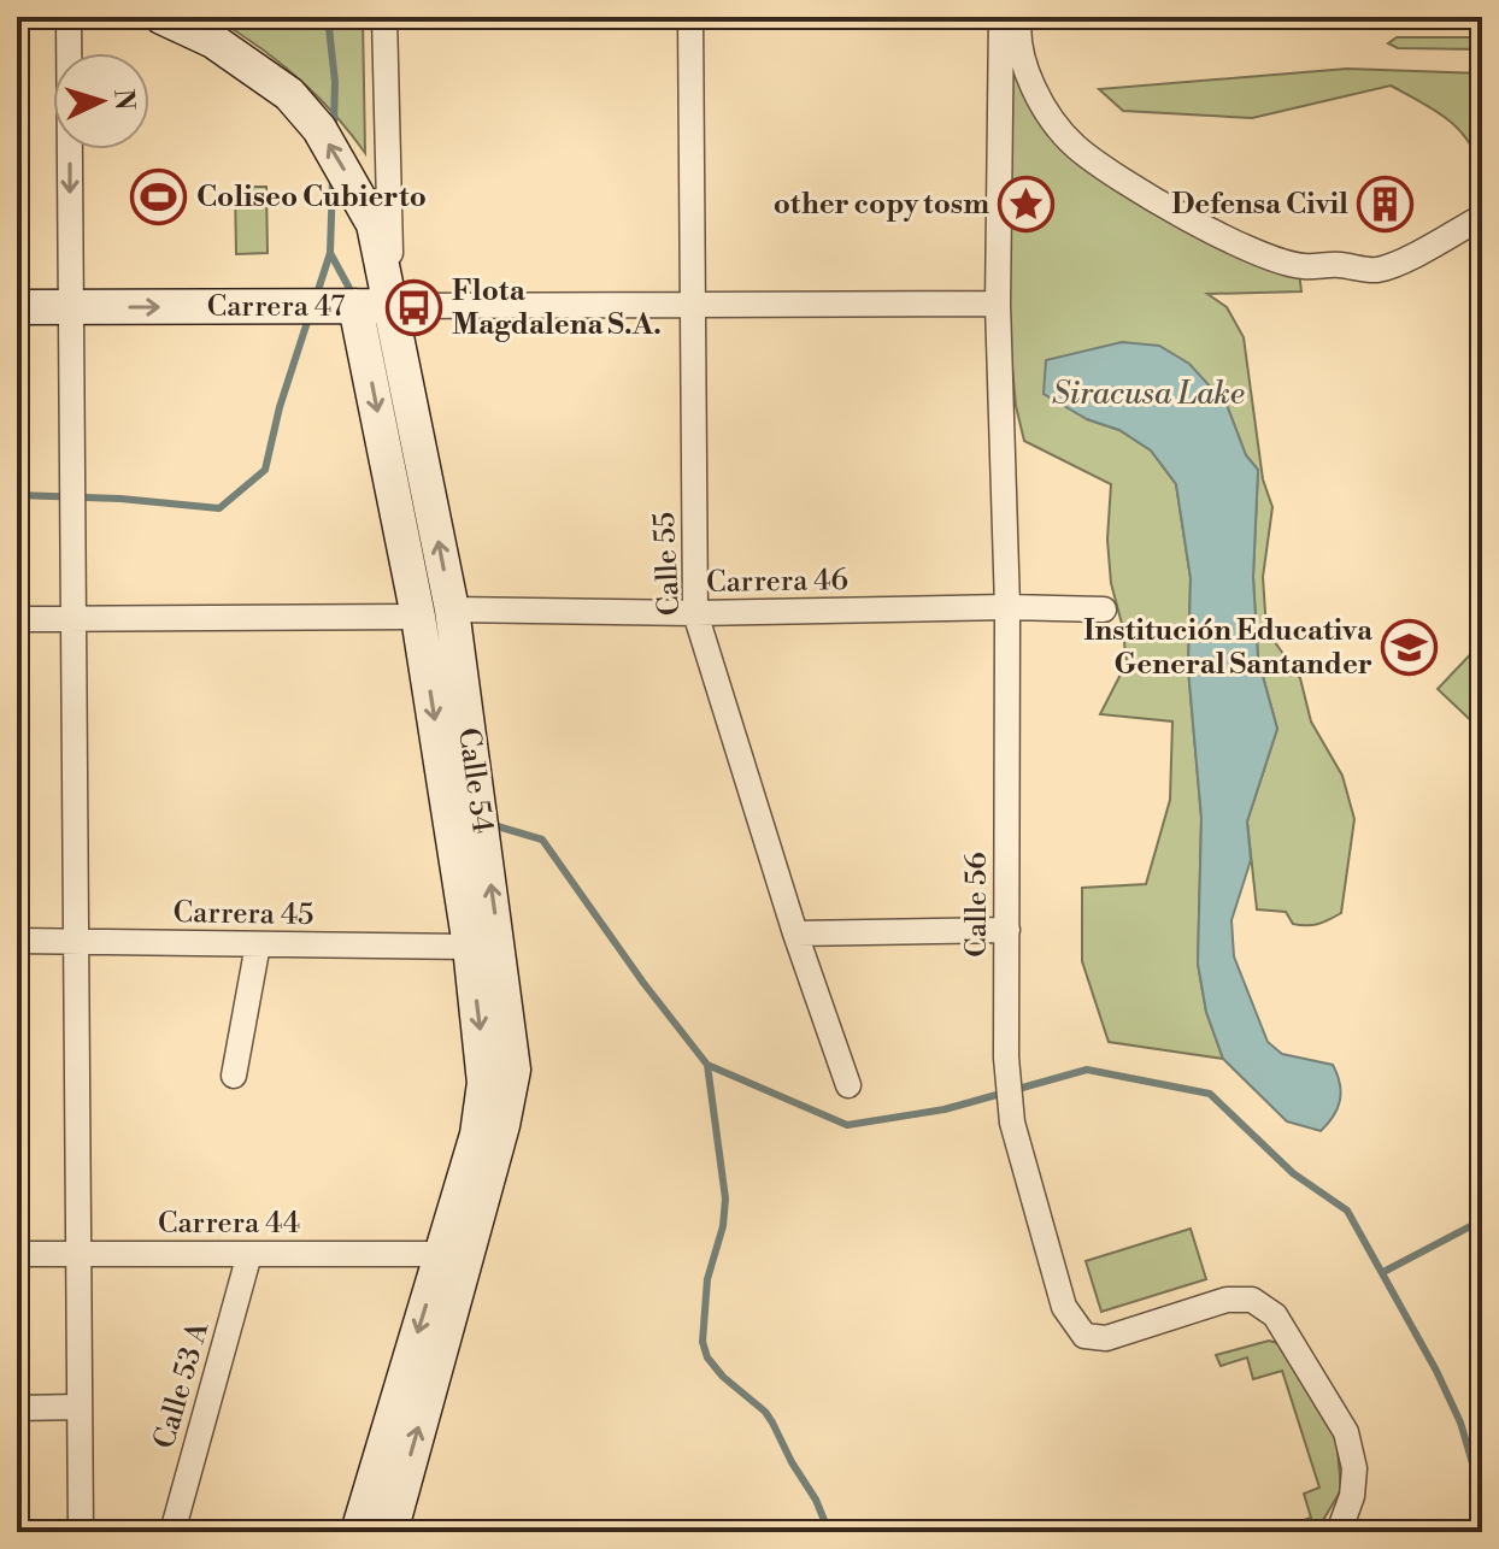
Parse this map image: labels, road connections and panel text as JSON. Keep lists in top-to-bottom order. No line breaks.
{"streets":{"main road":["Carrera 47","Calle 54"],"street":["Calle 55","Carrera 46","Calle 56","Carrera 45","Carrera 44","Calle 53 A"]},"crossings":[["Carrera 47","Calle 55"],["Carrera 47","Calle 54"],["Carrera 47","Calle 56"],["Calle 55","Carrera 46"],["Carrera 46","Calle 54"],["Carrera 46","Calle 56"],["Calle 54","Carrera 45"],["Calle 54","Carrera 44"],["Carrera 44","Calle 53 A"]],"water":["Siracusa Lake"],"places":{"sports":["Coliseo Cubierto"],"place":["other copy tosm"],"building":["Defensa Civil"],"bus stop":["Flota Magdalena S.A."],"school or university":["Institución Educativa General Santander"]},"north":"right"}
